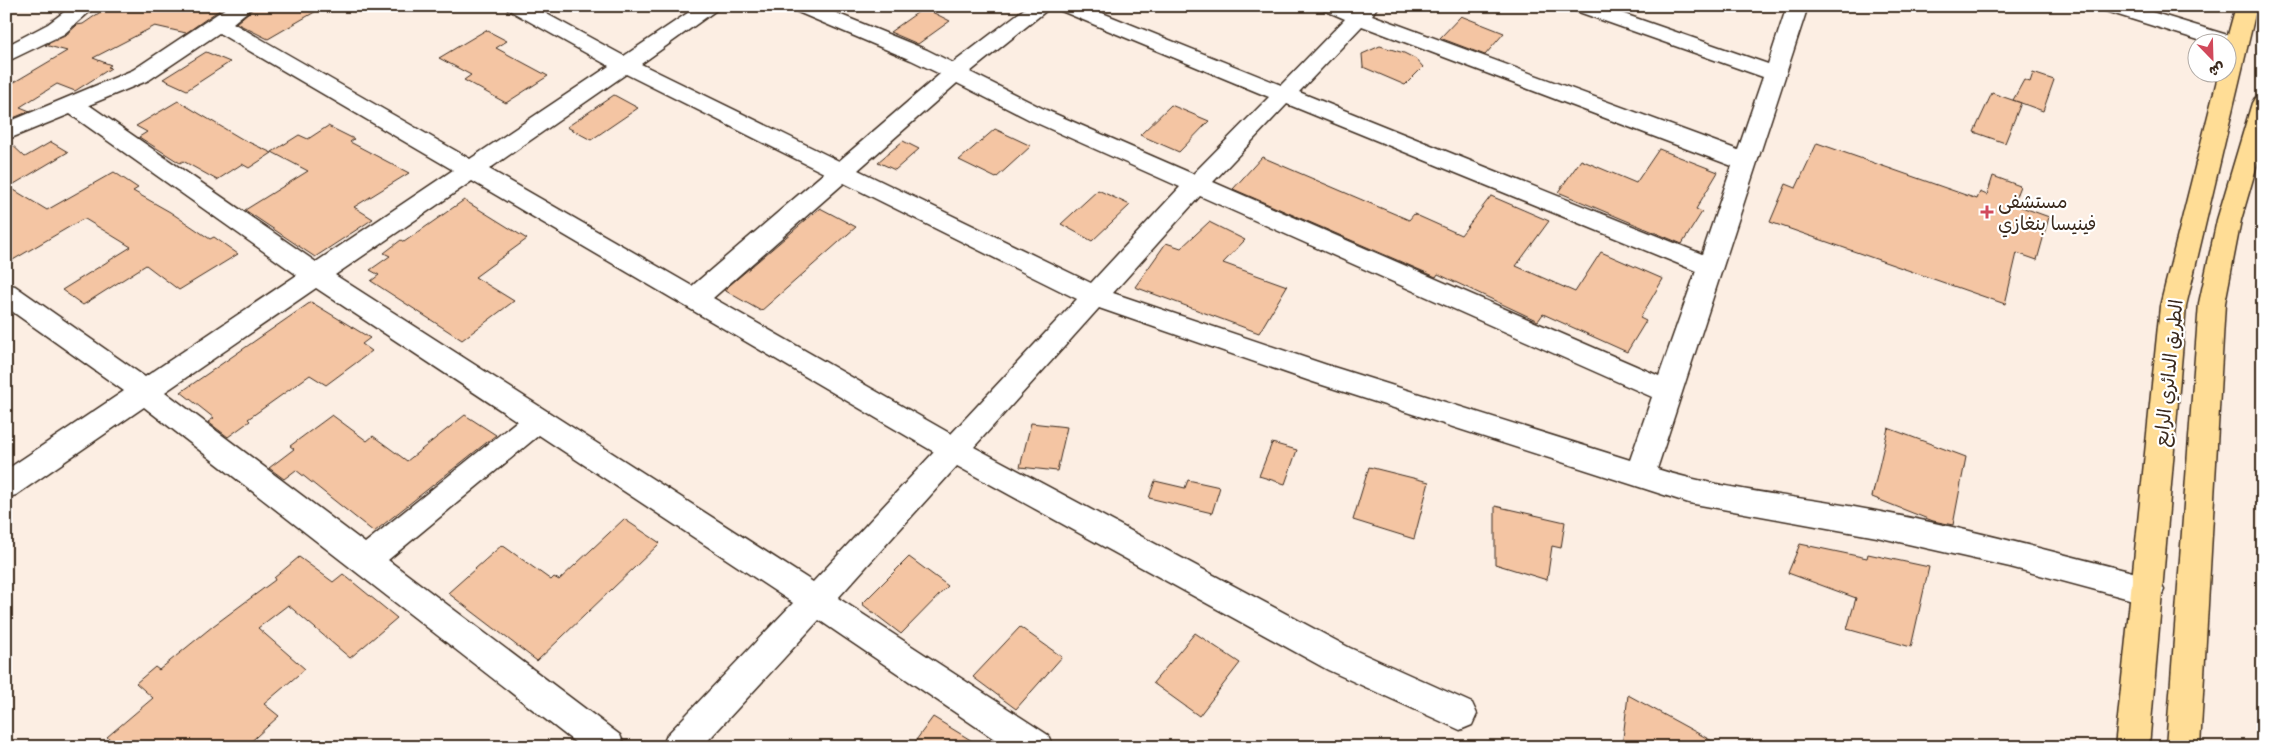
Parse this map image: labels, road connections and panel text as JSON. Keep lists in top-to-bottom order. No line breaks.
{"streets":{"main road":["الطريق الدائري الرابع"]},"places":{"health":["مستشفى فينيسا بنغازي"]},"north":"bottom right"}
